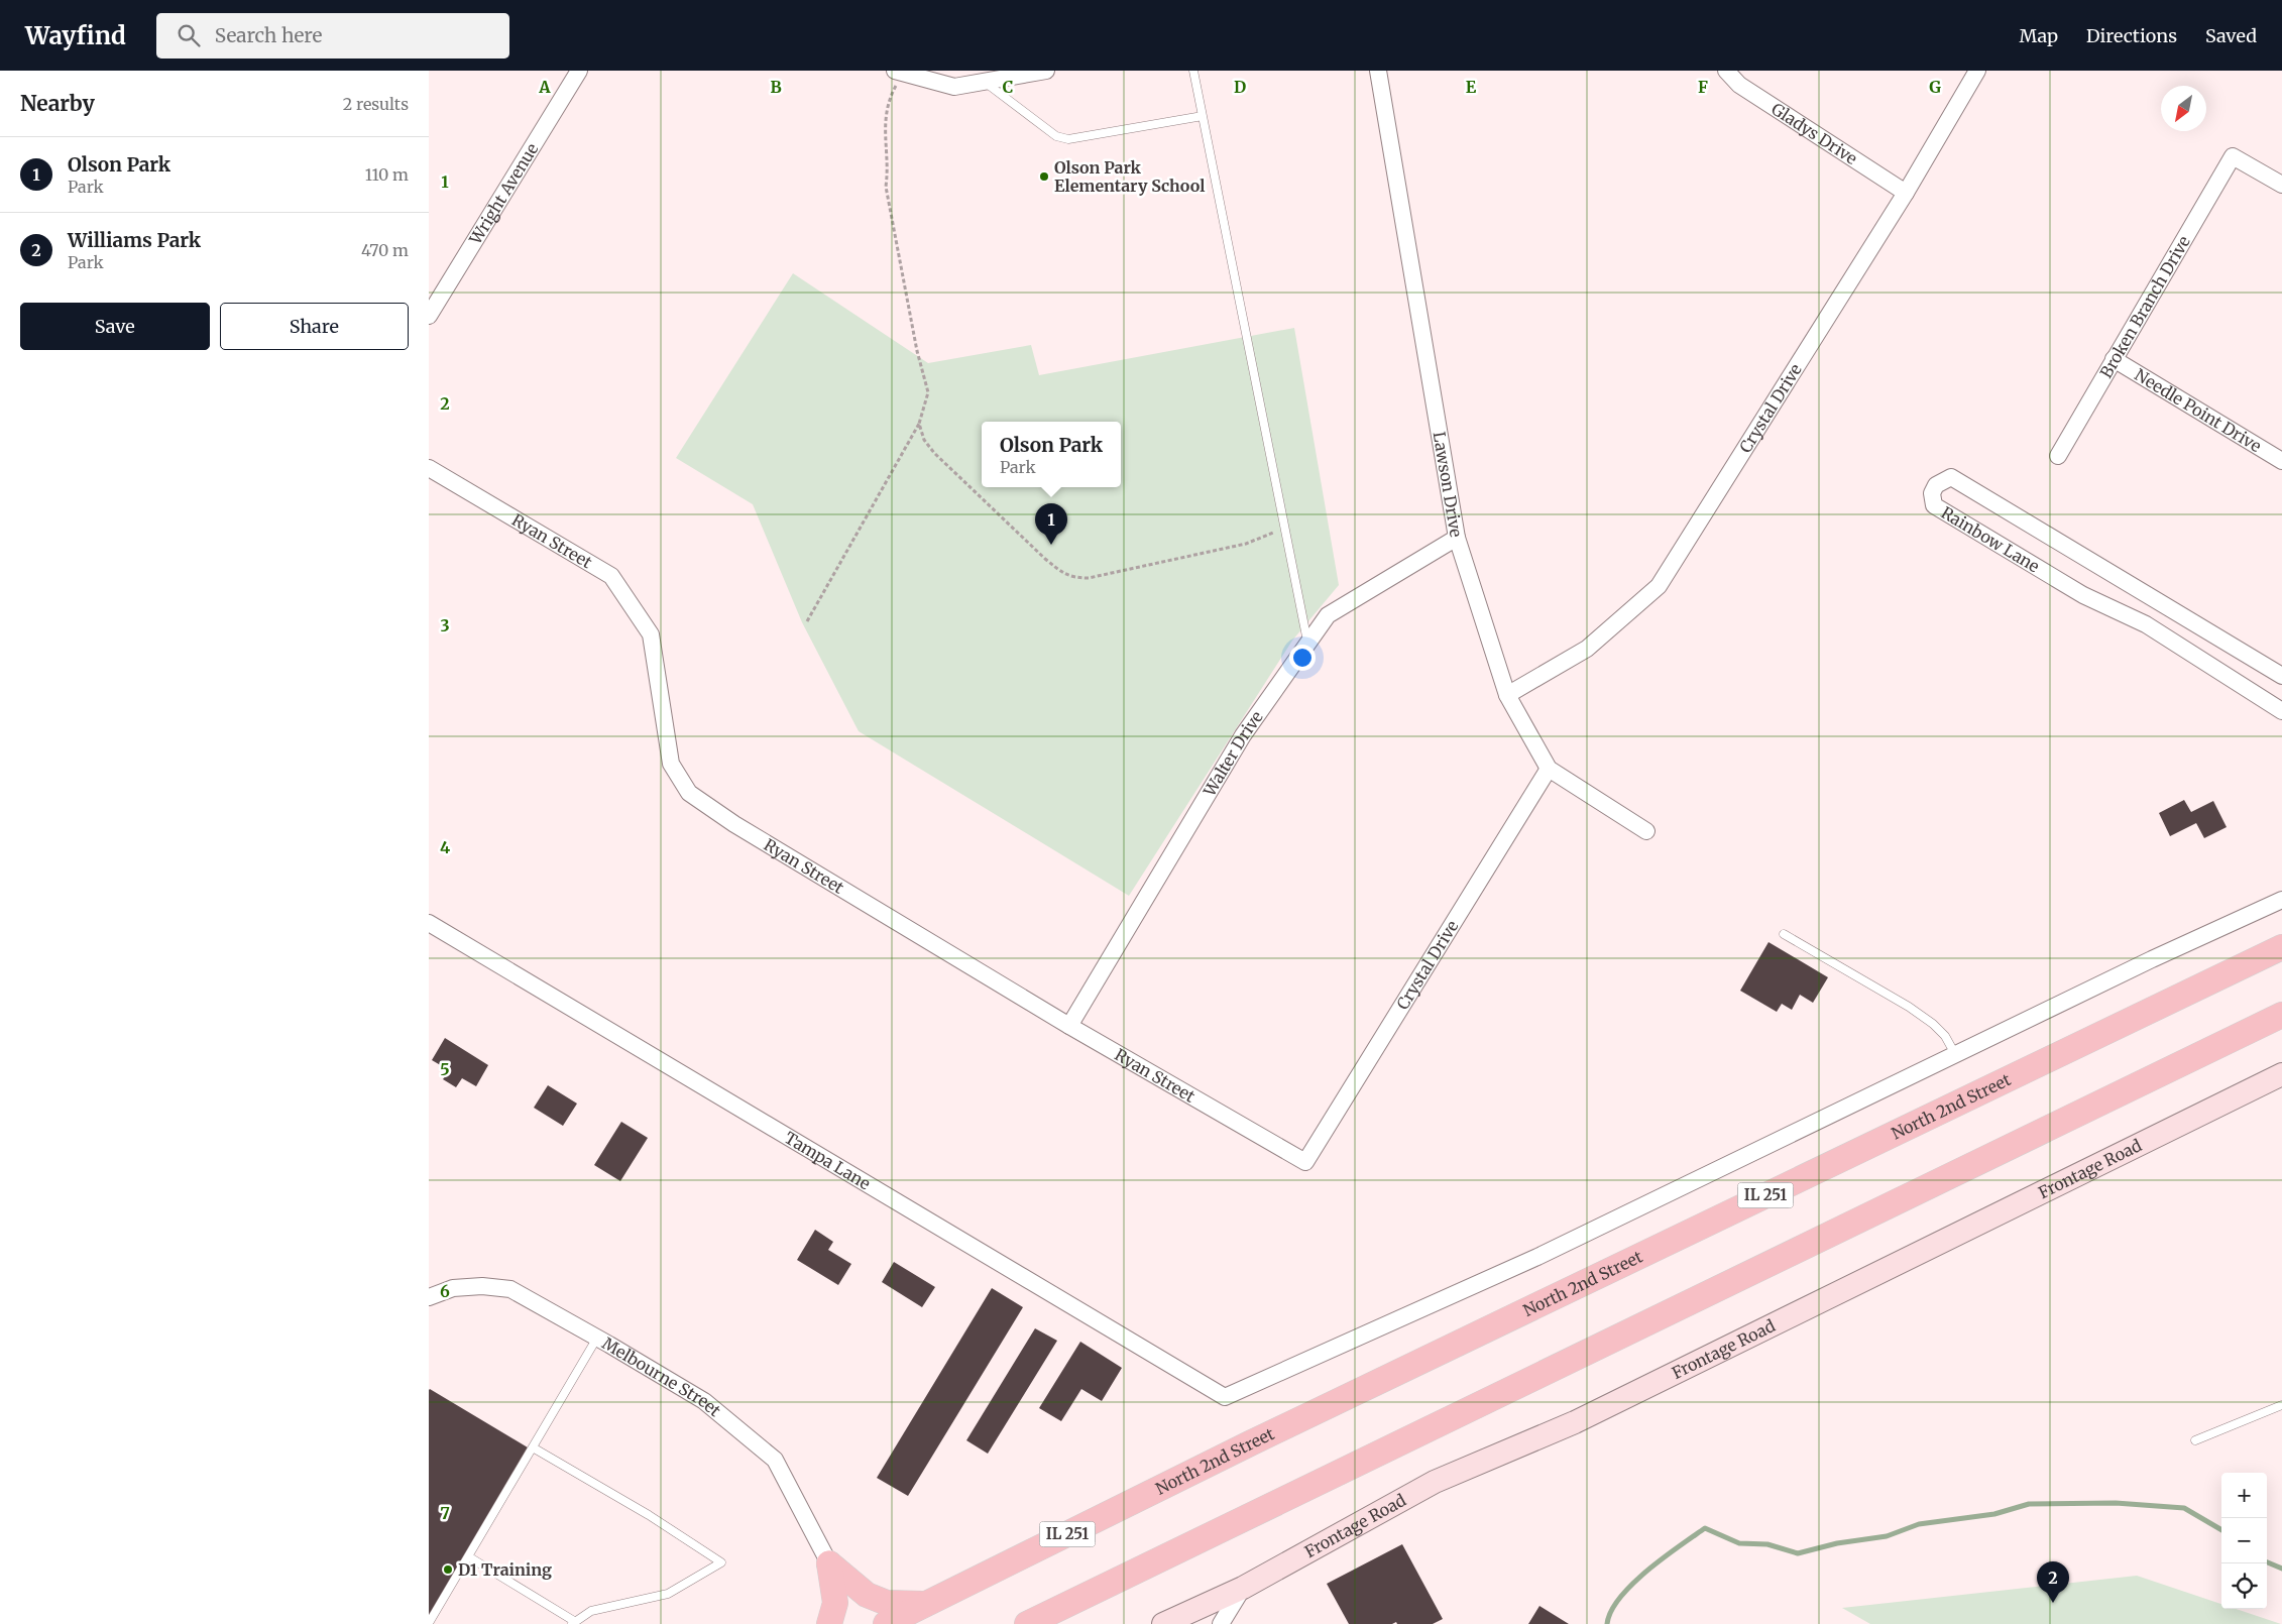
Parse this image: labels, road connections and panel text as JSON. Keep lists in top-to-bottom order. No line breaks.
{"streets":{"main road":["North 2nd Street","IL 251"],"street":["Gladys Drive","Wright Avenue","Broken Branch Drive","Crystal Drive","Needle Point Drive","Lawson Drive","Rainbow Lane","Ryan Street","Walter Drive","Tampa Lane","Frontage Road","Melbourne Street"]},"crossings":[["Gladys Drive","Crystal Drive"],["Broken Branch Drive","Needle Point Drive"],["Crystal Drive","Lawson Drive"],["Crystal Drive","Ryan Street"],["Lawson Drive","Walter Drive"],["Ryan Street","Walter Drive"]],"places":["Olson Park Elementary School","D1 Training"],"north":"bottom left","page":{"header":"Wayfind","search":"Search here","nav":["Map","Directions","Saved"],"heading":["Nearby","2 results"],"list":[{"mark":"1","name":"Olson Park","note":"Park","value":"110 m"},{"mark":"2","name":"Williams Park","note":"Park","value":"470 m"}],"buttons":["Save","Share"],"popup":["Olson Park","Park"],"pins":["1","2"],"map_buttons":["+","−"]},"grid":{"columns":["A","B","C","D","E","F","G"],"rows":["1","2","3","4","5","6","7"]}}
